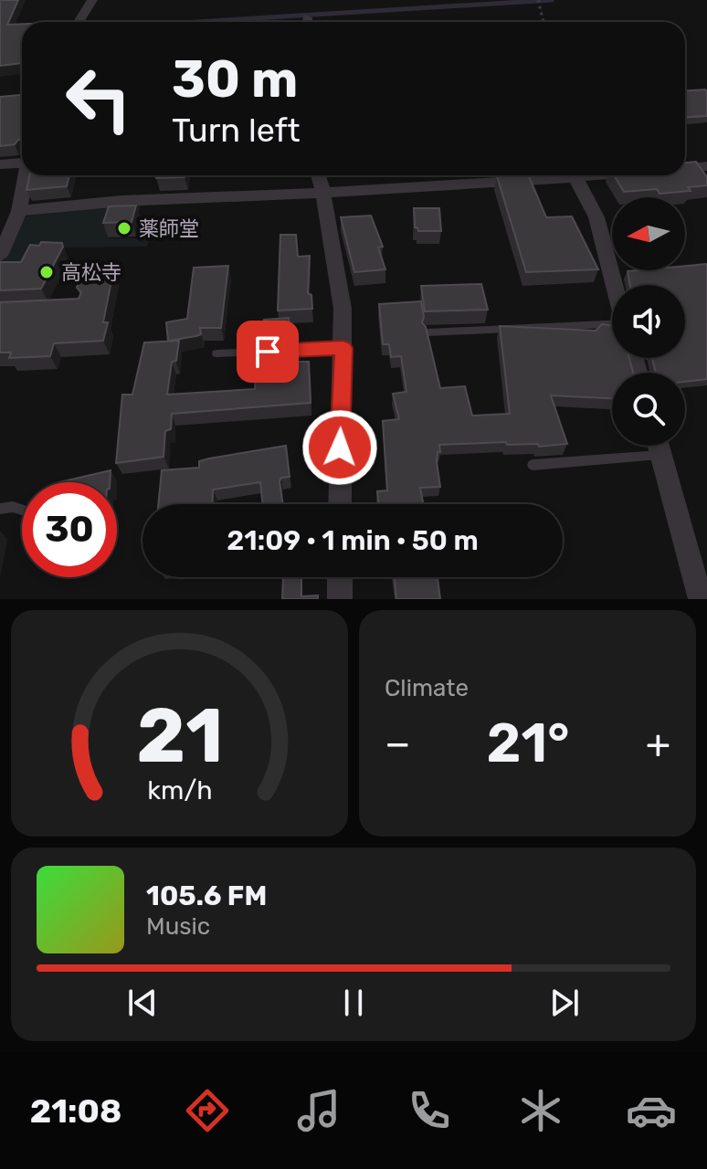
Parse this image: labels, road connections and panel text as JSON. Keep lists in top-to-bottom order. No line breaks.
{"places":["薬師堂","高松寺"],"north":"left","page":{"turn":["30 m","Turn left"],"limit":"30","trip":"21:09 · 1 min · 50 m","tile":"Climate","heat":["−","21°","+"],"song":["105.6 FM","Music"],"tabs":"21:08","gauge":["21","km/h"]}}
